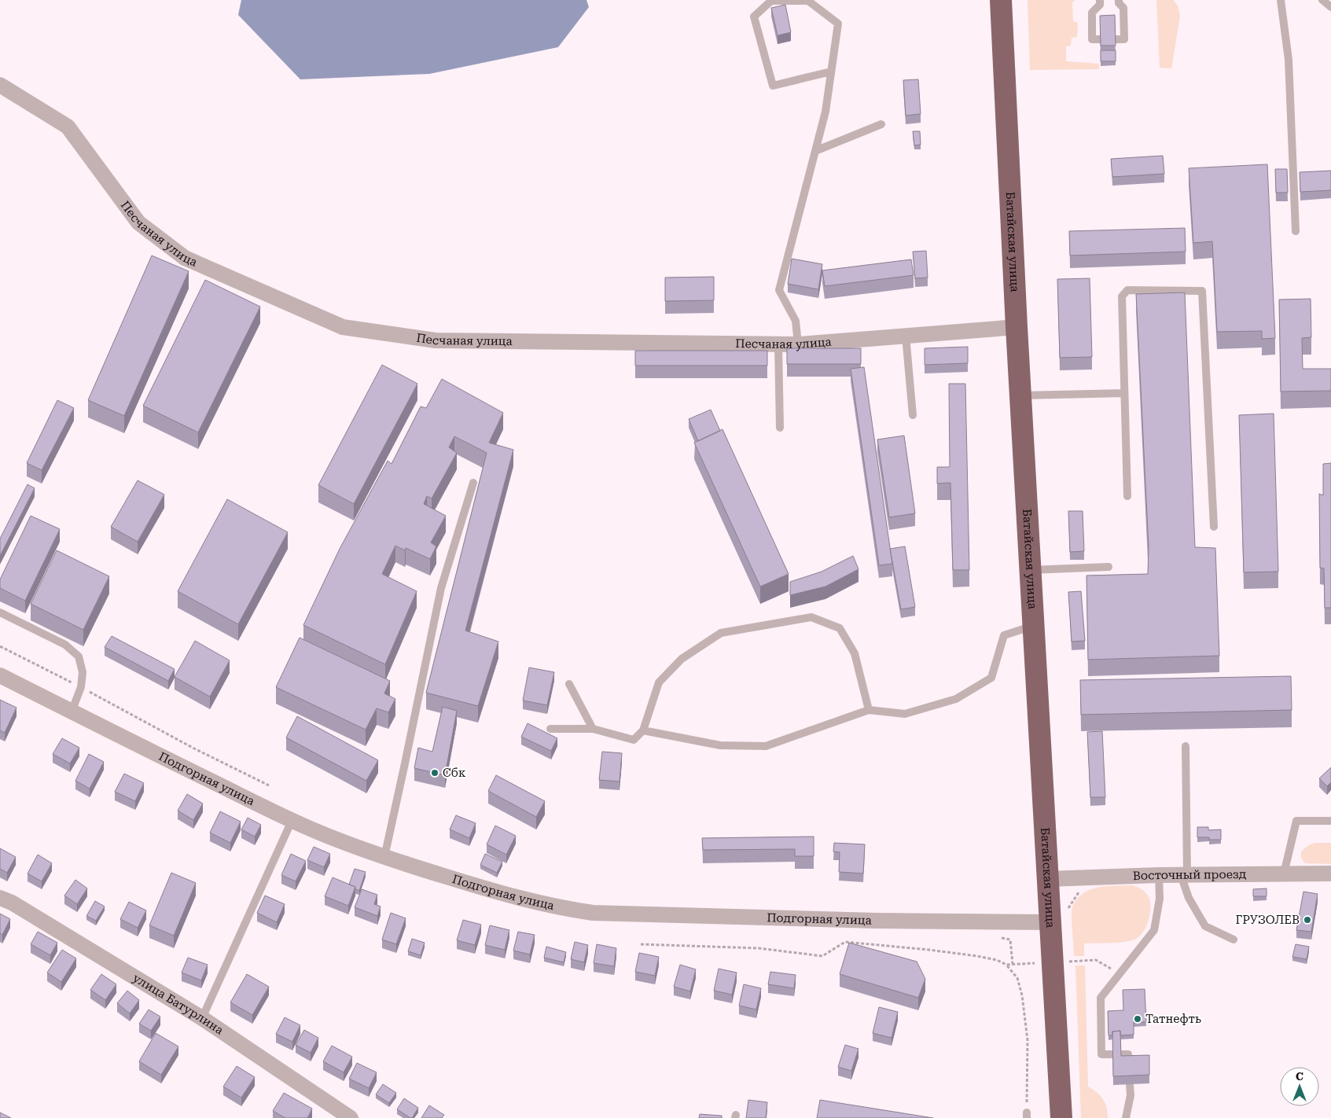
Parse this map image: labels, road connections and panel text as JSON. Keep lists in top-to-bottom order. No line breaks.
{"streets":{"highway":["Батайская улица"],"street":["Песчаная улица","Подгорная улица","Восточный проезд","улица Батурлина"]},"crossings":[["Песчаная улица","Батайская улица"],["Батайская улица","Подгорная улица"],["Батайская улица","Восточный проезд"]],"places":["Сбк","ГРУЗОЛЕВ","Татнефть"],"north":"top"}
